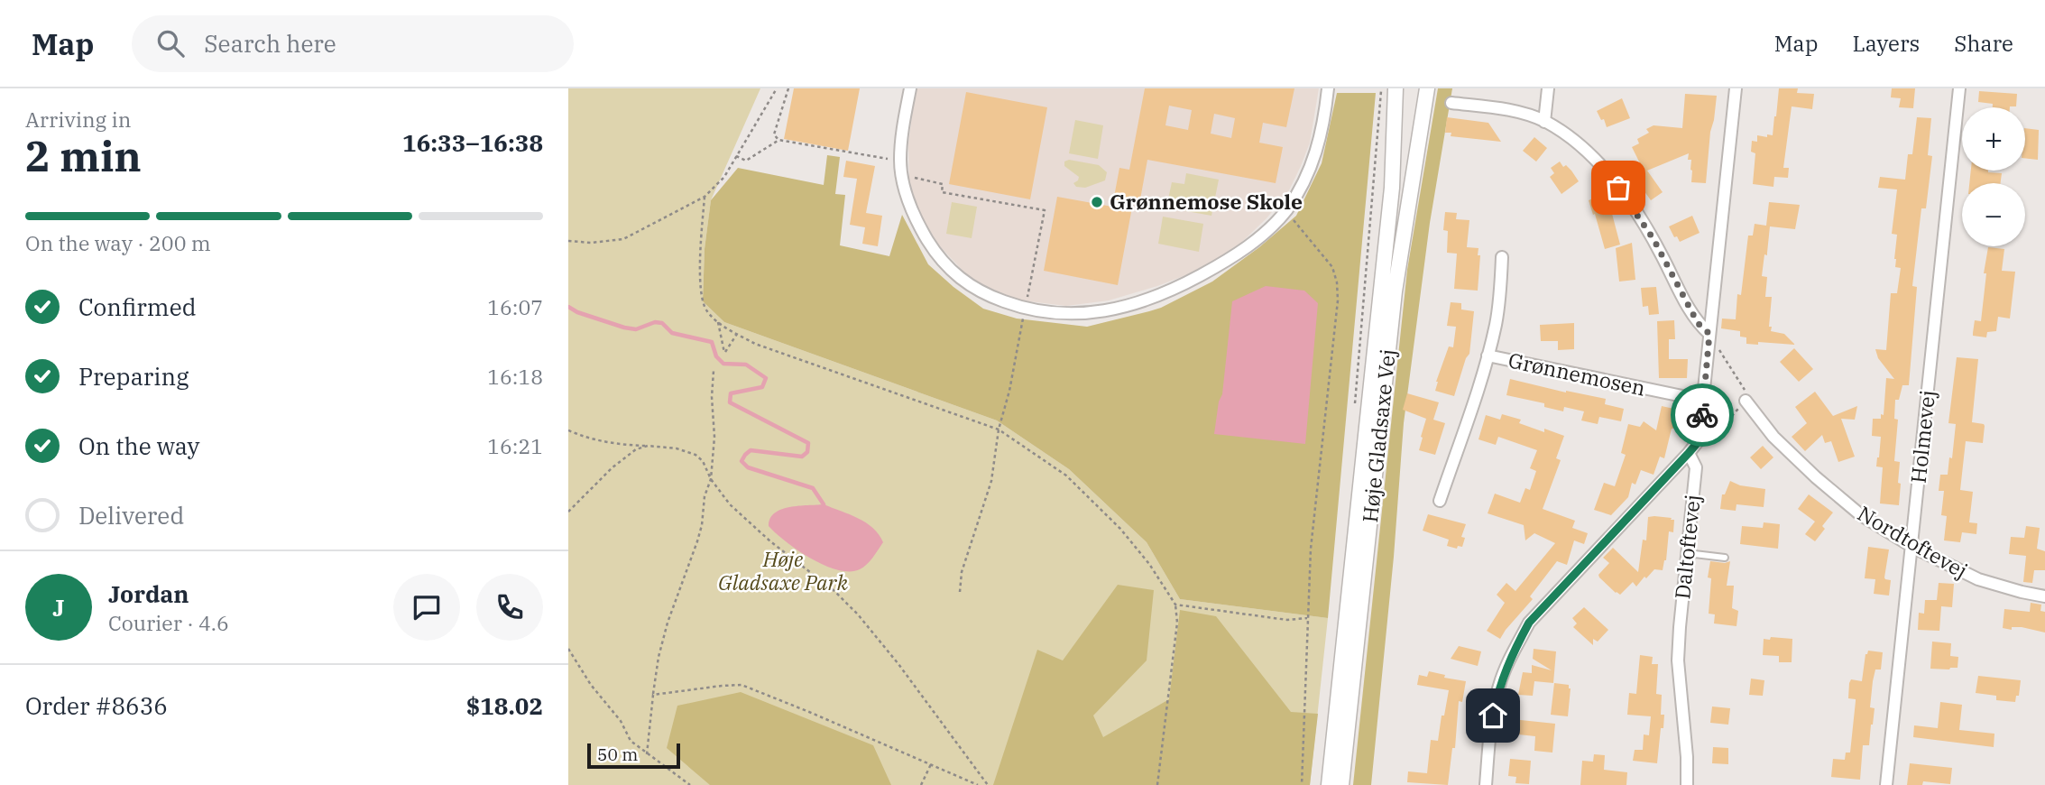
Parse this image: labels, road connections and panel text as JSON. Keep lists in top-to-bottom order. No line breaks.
{"streets":{"street":["Grønnemosen","Høje Gladsaxe Vej","Holmevej","Nordtoftevej","Daltoftevej"]},"crossings":[["Holmevej","Nordtoftevej"]],"parks":["Høje Gladsaxe Park"],"places":["Grønnemose Skole"],"scale_bar":"50 m","page":{"header":"Map","search":"Search here","nav":["Map","Layers","Share"],"heading":["2 min","Arriving in","16:33–16:38"],"panel":["Jordan","Courier · 4.6","Order #8636","$18.02"],"map_buttons":["+","−"],"bar":"On the way · 200 m","list":[["Confirmed","16:07"],["Preparing","16:18"],["On the way","16:21"],"Delivered"],"round":"J","scale":"50 m"}}
